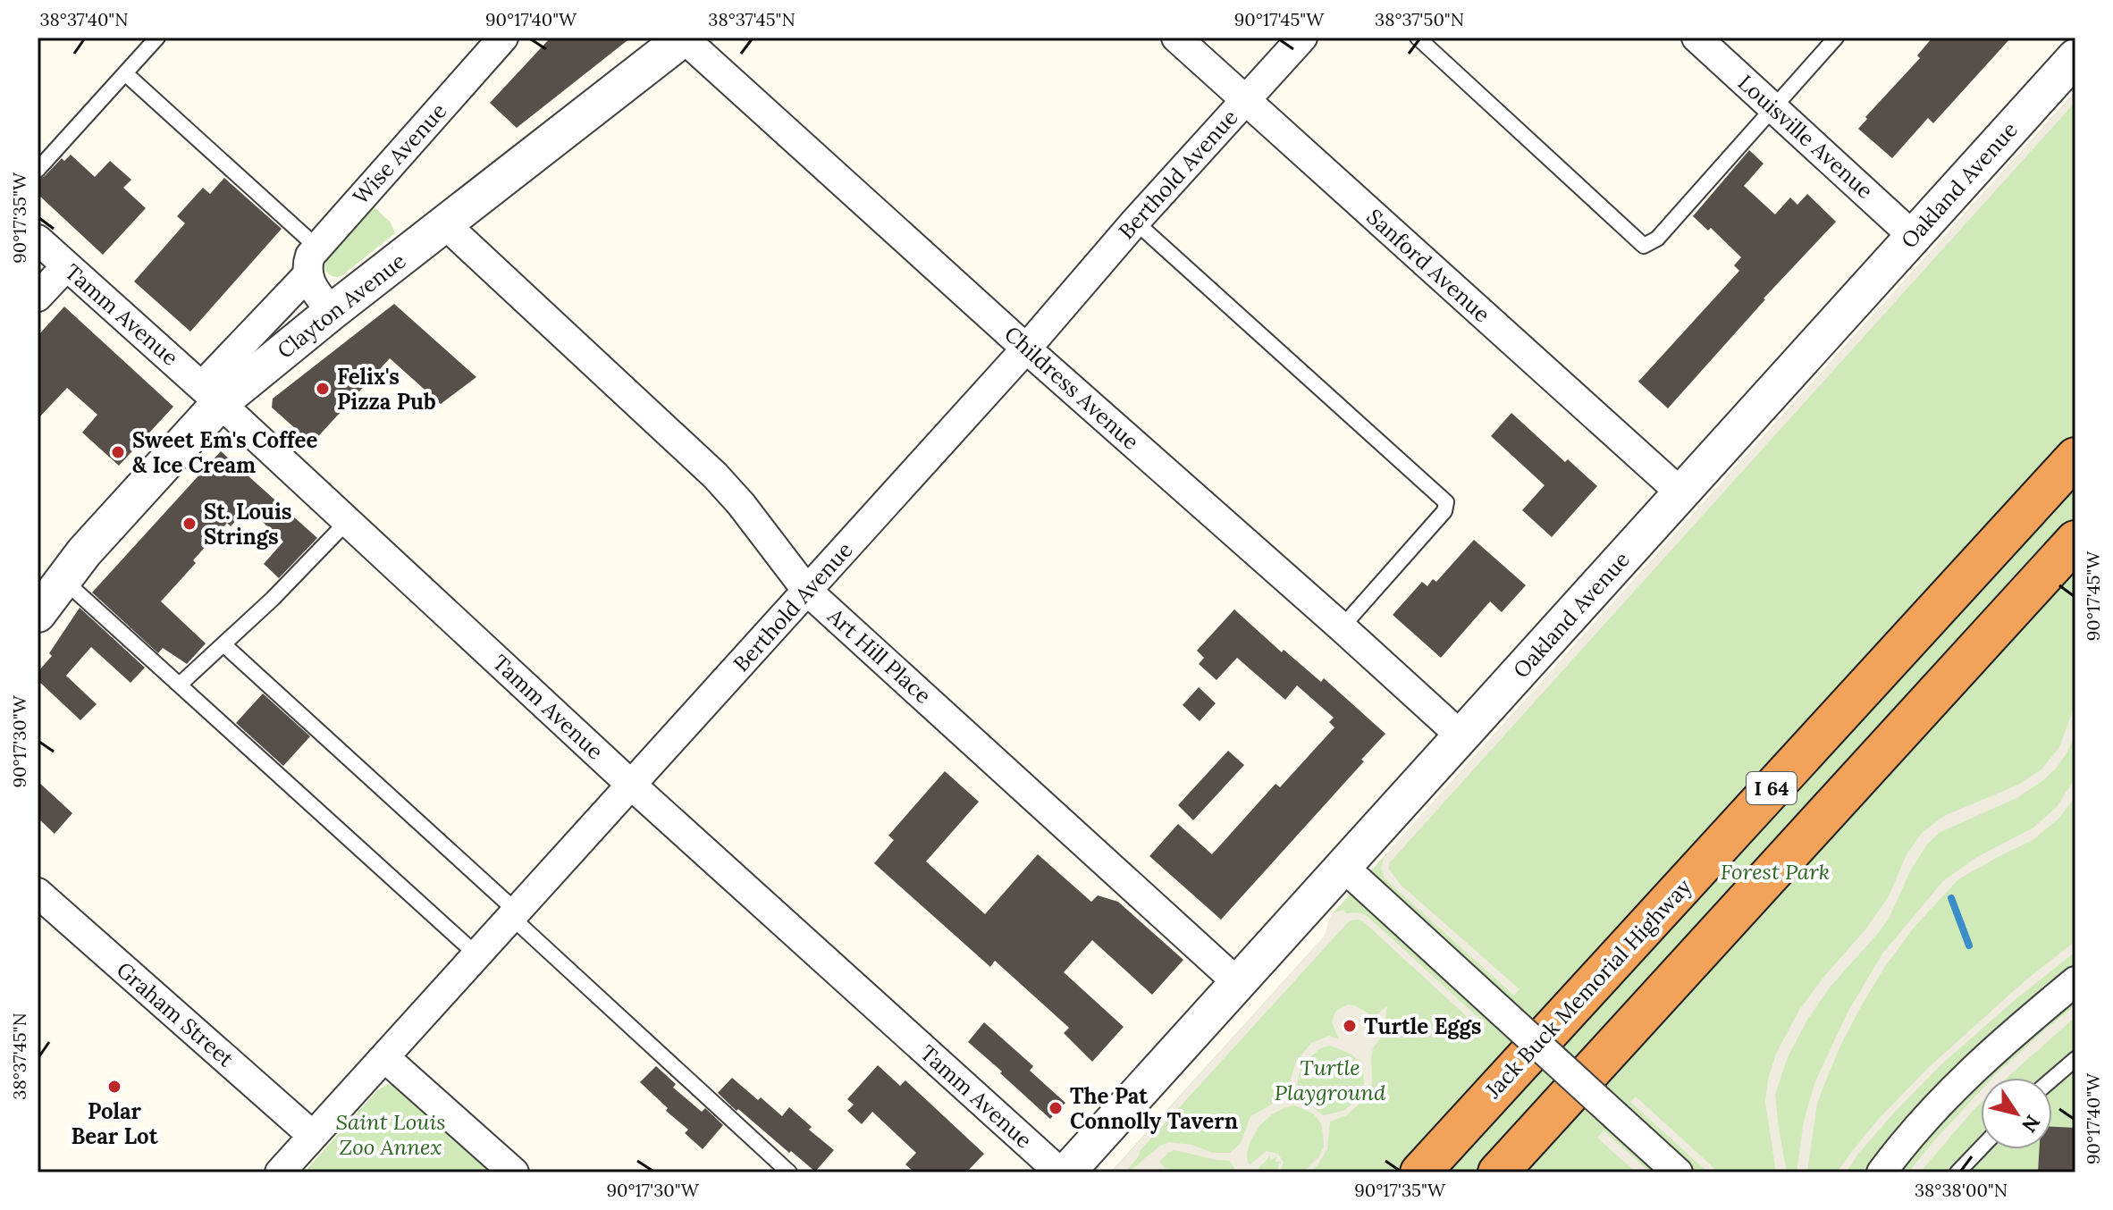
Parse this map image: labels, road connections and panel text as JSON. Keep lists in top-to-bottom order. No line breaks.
{"streets":{"highway":["I 64","Jack Buck Memorial Highway"],"street":["Louisville Avenue","Wise Avenue","Berthold Avenue","Oakland Avenue","Sanford Avenue","Clayton Avenue","Tamm Avenue","Childress Avenue","Art Hill Place","Graham Street"]},"crossings":[["Louisville Avenue","Oakland Avenue"],["Wise Avenue","Clayton Avenue"],["Wise Avenue","Tamm Avenue"],["Berthold Avenue","Sanford Avenue"],["Berthold Avenue","Tamm Avenue"],["Berthold Avenue","Childress Avenue"],["Berthold Avenue","Art Hill Place"],["Berthold Avenue","Graham Street"],["Oakland Avenue","Sanford Avenue"],["Oakland Avenue","Childress Avenue"],["Oakland Avenue","Art Hill Place"],["Clayton Avenue","Tamm Avenue"],["Clayton Avenue","Childress Avenue"],["Clayton Avenue","Art Hill Place"]],"parks":["Forest Park","Turtle Playground","Saint Louis Zoo Annex"],"places":["Felix's Pizza Pub","Sweet Em's Coffee & Ice Cream","St. Louis Strings","Turtle Eggs","Polar Bear Lot","The Pat Connolly Tavern"],"north":"bottom right","coordinates":["38°37'40\"N","90°17'40\"W","38°37'45\"N","90°17'45\"W","38°37'50\"N","90°17'35\"W","90°17'30\"W","38°38'00\"N"]}
